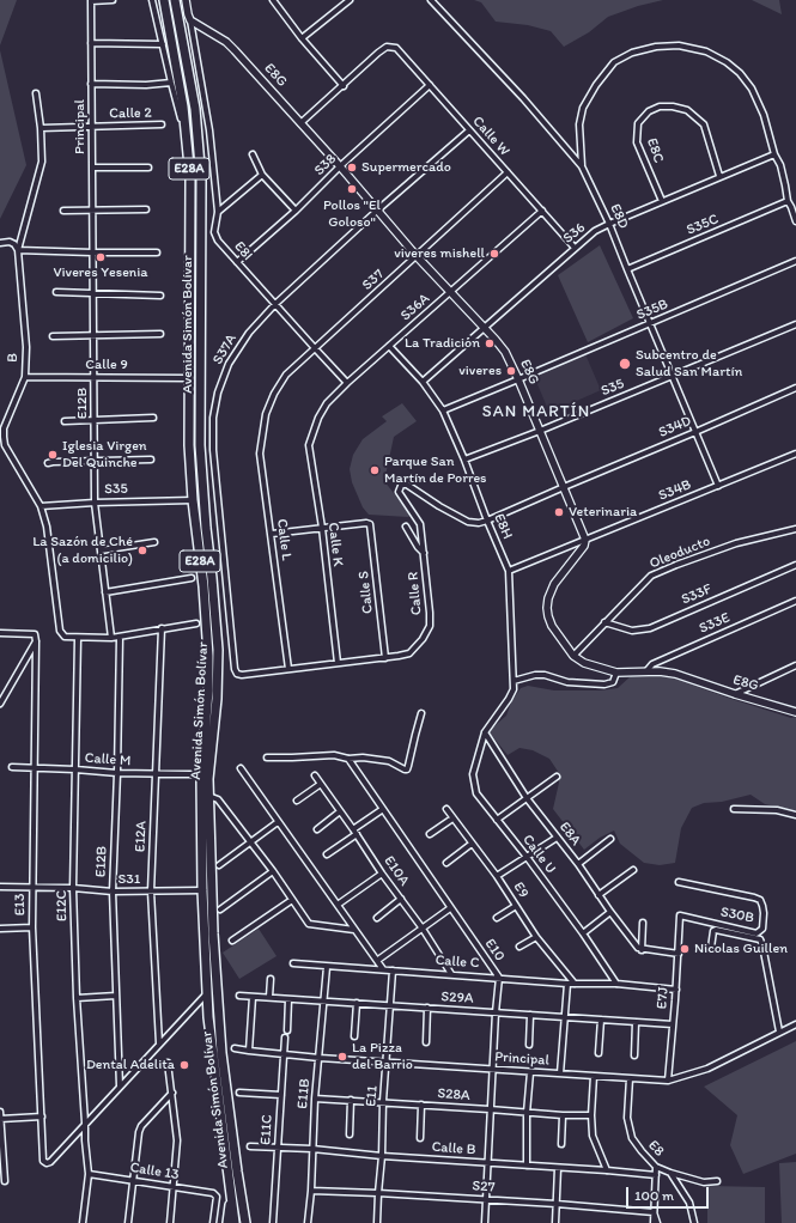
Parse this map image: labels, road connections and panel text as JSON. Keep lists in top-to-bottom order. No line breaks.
{"streets":{"highway":["E28A","Avenida Simón Bolívar"],"street":["E8G","Calle 2","Principal","Calle W","E8C","S38","E8D","S35C","S36","E8I","S37","S36A","S35B","S37A","B","Calle 9","S35","E12B","S34D","S34B","E8H","Calle L","Calle K","Oleoducto","Calle S","Calle R","S33F","S33E","Calle M","E8A","E12A","Calle U","E10A","S31","E9","E13","E12C","S30B","E10","Calle C","S29A","E7J","E11B","S28A","E11","E11C","Calle B","E8","Calle 13","S27"]},"crossings":[["E8G","S38"],["E8G","S36"],["E8G","S37"],["E8G","S36A"],["E8G","S35B"],["E8G","S37A"],["E8G","S35"],["E8G","S34D"],["E8G","S34B"],["E8G","Oleoducto"],["E8G","S33E"],["Calle 2","Principal"],["Calle 2","B"],["Principal","E12B"],["Principal","E10"],["Principal","E7J"],["Principal","E11B"],["Principal","E11"],["Principal","E11C"],["Principal","E8"],["Calle W","S38"],["Calle W","S36"],["Calle W","S37"],["Calle W","S36A"],["Calle W","S37A"],["E8C","S36"],["S38","E8I"],["E8D","S35C"],["E8D","S36"],["E8D","S35B"],["E8D","S35"],["E8D","S34D"],["E8D","S34B"],["S36","E8H"],["E8I","S37"],["E8I","S36A"],["E8I","S37A"],["S37","Calle L"],["S36A","E8H"],["S36A","Calle K"],["S35B","E8H"],["Avenida Simón Bolívar","Calle 9"],["Avenida Simón Bolívar","S35"],["Avenida Simón Bolívar","Calle M"],["Avenida Simón Bolívar","S31"],["S37A","Calle R"],["B","Calle 9"],["B","S35"],["B","E12C"],["Calle 9","E12B"],["S35","E12B"],["S35","E8H"],["E12B","Calle M"],["E12B","S31"],["S34D","E8H"],["S34D","Calle R"],["S34B","E8H"],["E8H","Calle R"],["E8H","E8A"],["E8H","Calle U"],["Calle L","Calle R"],["Calle K","Calle S"],["Calle K","Calle R"],["Oleoducto","S33F"],["Calle S","Calle R"],["Calle M","E12A"],["Calle M","E13"],["Calle M","E12C"],["E8A","Calle U"],["E12A","S31"],["Calle U","Calle C"],["E10A","Calle C"],["S31","E13"],["S31","E12C"],["E9","Calle C"],["E13","E12C"],["E12C","Calle 13"],["S30B","E7J"],["E10","Calle C"],["E10","S29A"],["E10","S28A"],["E10","Calle B"],["E10","S27"],["Calle C","E7J"],["Calle C","E11B"],["Calle C","E11"],["S29A","E7J"],["S29A","E11B"],["S29A","E11"],["E11B","S28A"],["E11B","Calle B"],["E11B","S27"],["S28A","E11"],["E11","Calle B"],["E11","S27"],["E11C","Calle B"]],"districts":["SAN MARTÍN"],"places":["Supermercado","Pollos \"El Goloso\"","viveres mishell","Viveres Yesenia","La Tradición","Subcentro de Salud San Martín","viveres","Iglesia Virgen Del Quinche","Parque San Martín de Porres","Veterinaria","La Sazón de Ché (a domicilio)","Nicolas Guillen","La Pizza del Barrio","Dental Adelita"],"scale_bar":"100 m"}
